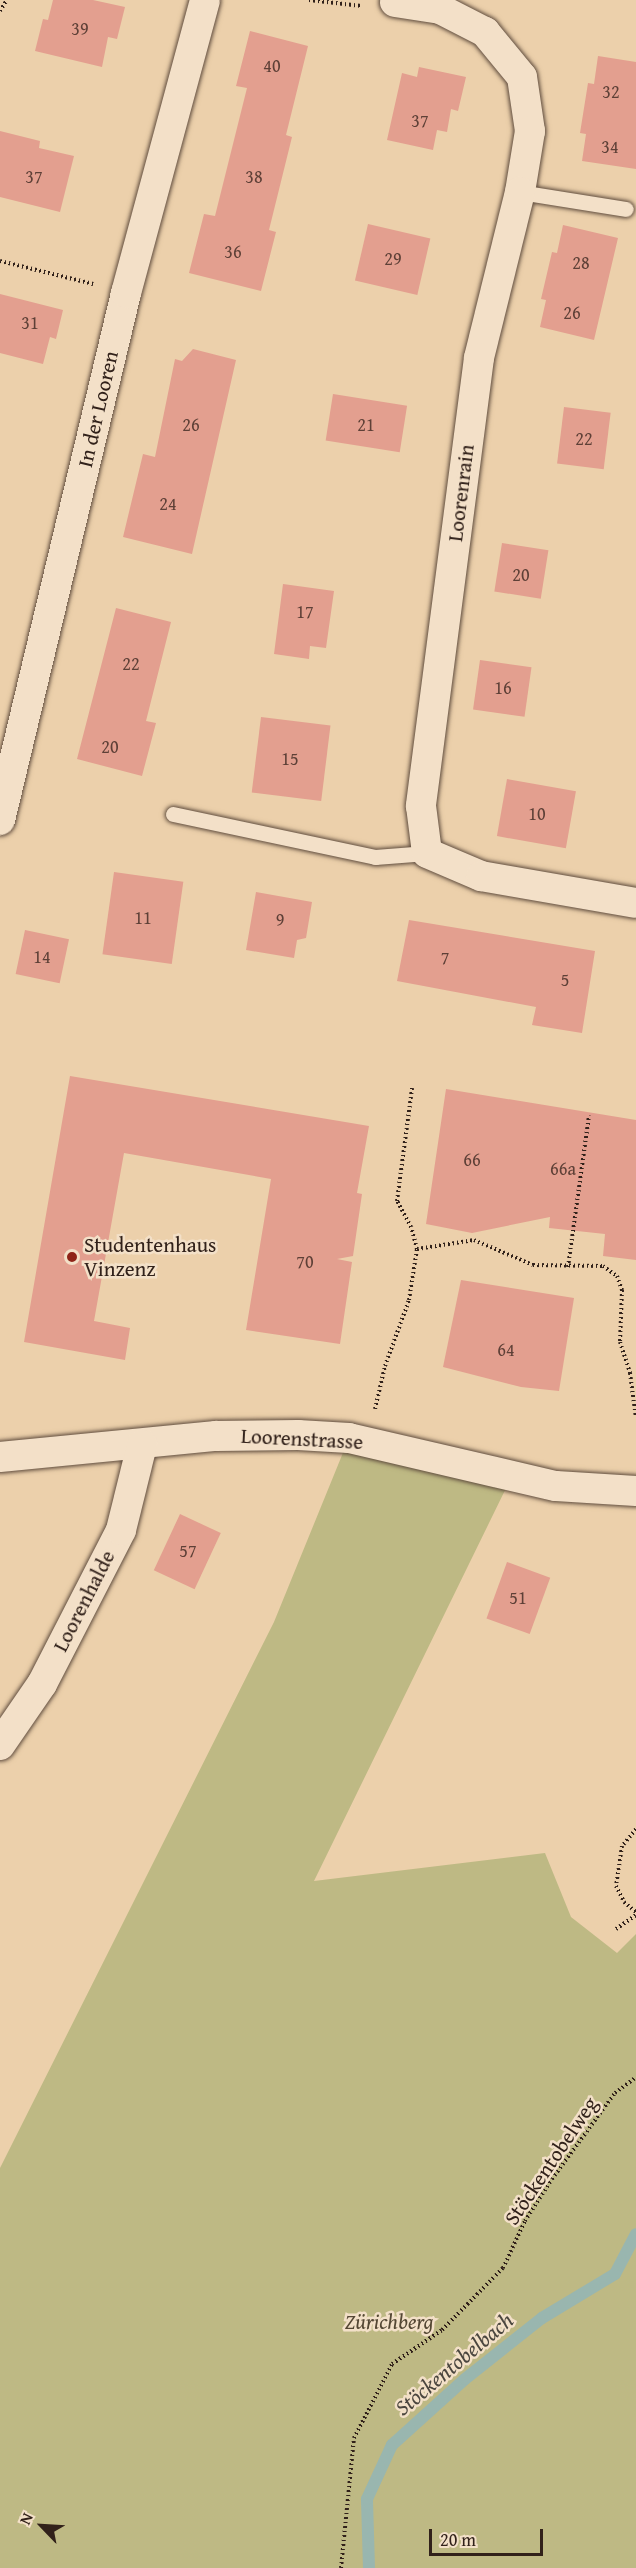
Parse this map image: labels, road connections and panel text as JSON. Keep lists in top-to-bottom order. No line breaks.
{"streets":{"street":["In der Looren","Loorenrain","Loorenstrasse","Loorenhalde"],"path":["Stöckentobelweg"]},"crossings":[["Loorenstrasse","Loorenhalde"]],"water":["Stöckentobelbach"],"parks":["Zürichberg"],"places":["Studentenhaus Vinzenz"],"house_numbers":["39","40","32","37","34","37","38","36","29","28","26","31","26","21","22","24","20","17","22","16","20","15","10","11","9","14","7","5","66","66a","70","64","57","51"],"scale_bar":"20 m","north":"top left"}
